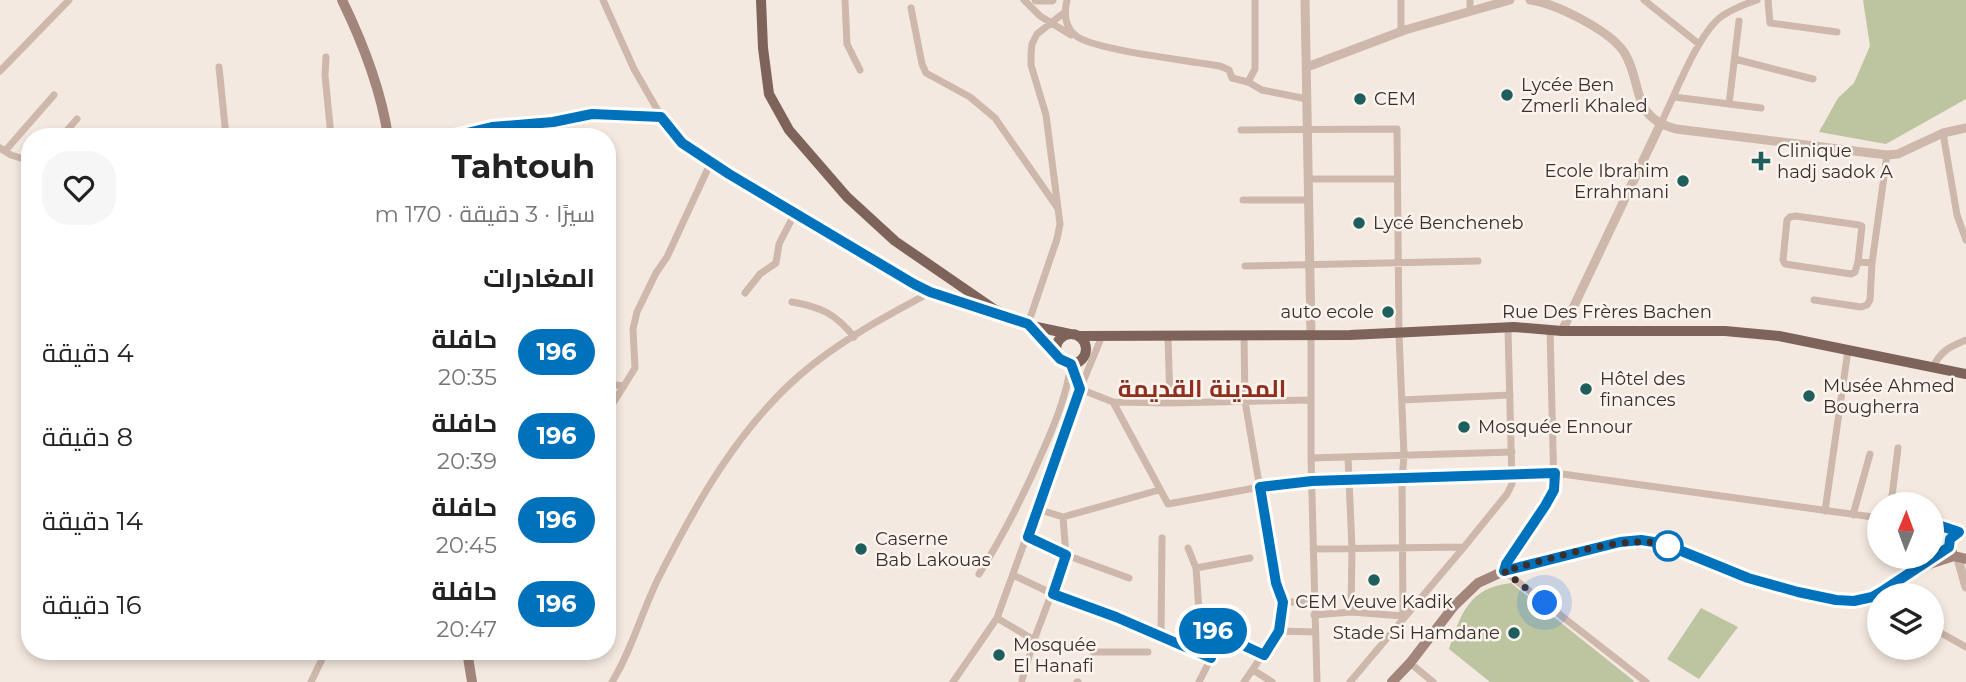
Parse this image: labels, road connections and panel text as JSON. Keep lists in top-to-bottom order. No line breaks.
{"streets":{"main road":["Rue Des Frères Bachen"]},"districts":["المدينة القديمة"],"places":{"other":["Lycée Ben Zmerli Khaled","CEM","Ecole Ibrahim Errahmani","Lycé Bencheneb","auto ecole","Hôtel des finances","Musée Ahmed Bougherra","Mosquée Ennour","Caserne Bab Lakouas","CEM Veuve Kadik","Stade Si Hamdane","Mosquée El Hanafi"],"health":["Clinique hadj sadok A"]},"lines":["bus line 196"],"north":"top","page":{"on_map":"196","heading":[["Tahtouh","سيرًا · 3 دقيقة · 170 m"],"المغادرات"],"list":[{"mark":"196","name":"حافلة","note":"20:35","value":"4 دقيقة"},{"mark":"196","name":"حافلة","note":"20:39","value":"8 دقيقة"},{"mark":"196","name":"حافلة","note":"20:45","value":"14 دقيقة"},{"mark":"196","name":"حافلة","note":"20:47","value":"16 دقيقة"}]}}
